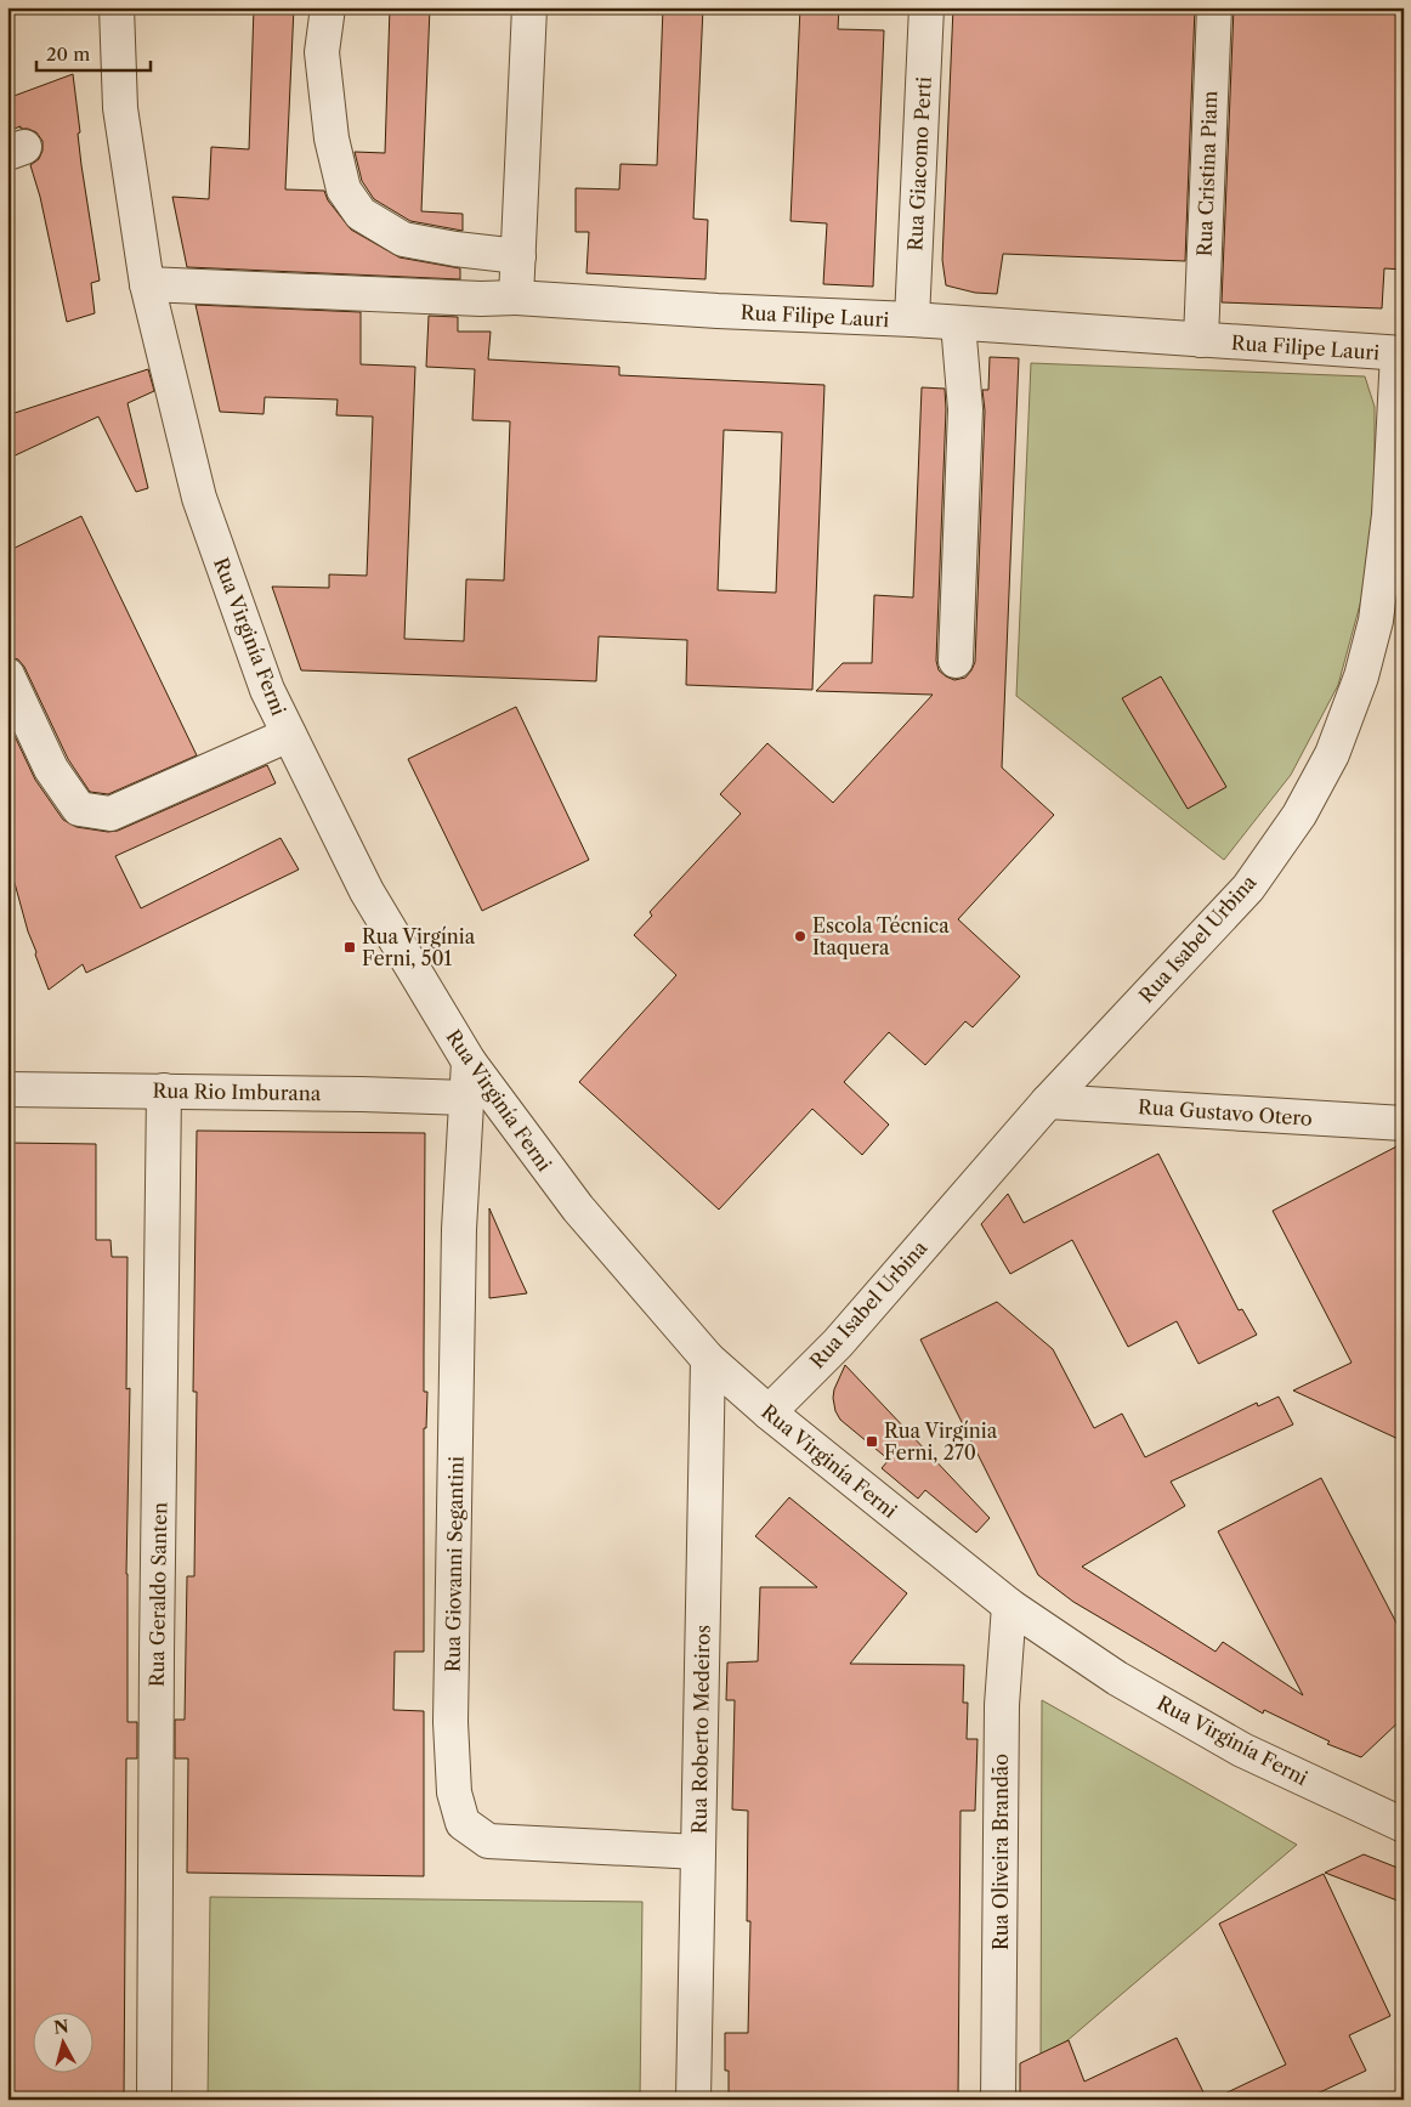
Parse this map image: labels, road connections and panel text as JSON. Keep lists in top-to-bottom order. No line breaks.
{"streets":{"street":["Rua Giacomo Perti","Rua Cristina Piam","Rua Filipe Lauri","Rua Virginía Ferni","Rua Isabel Urbina","Rua Rio Imburana","Rua Gustavo Otero","Rua Giovanni Segantini","Rua Geraldo Santen","Rua Roberto Medeiros","Rua Oliveira Brandão"]},"crossings":[["Rua Giacomo Perti","Rua Filipe Lauri"],["Rua Cristina Piam","Rua Filipe Lauri"],["Rua Filipe Lauri","Rua Virginía Ferni"],["Rua Filipe Lauri","Rua Isabel Urbina"],["Rua Virginía Ferni","Rua Isabel Urbina"],["Rua Virginía Ferni","Rua Giovanni Segantini"],["Rua Virginía Ferni","Rua Roberto Medeiros"],["Rua Virginía Ferni","Rua Oliveira Brandão"],["Rua Isabel Urbina","Rua Gustavo Otero"],["Rua Rio Imburana","Rua Giovanni Segantini"],["Rua Rio Imburana","Rua Geraldo Santen"],["Rua Giovanni Segantini","Rua Roberto Medeiros"]],"places":{"other":["Escola Técnica Itaquera"],"transit":["Rua Virgínia Ferni, 501","Rua Virgínia Ferni, 270"]},"scale_bar":"20 m","north":"top"}
